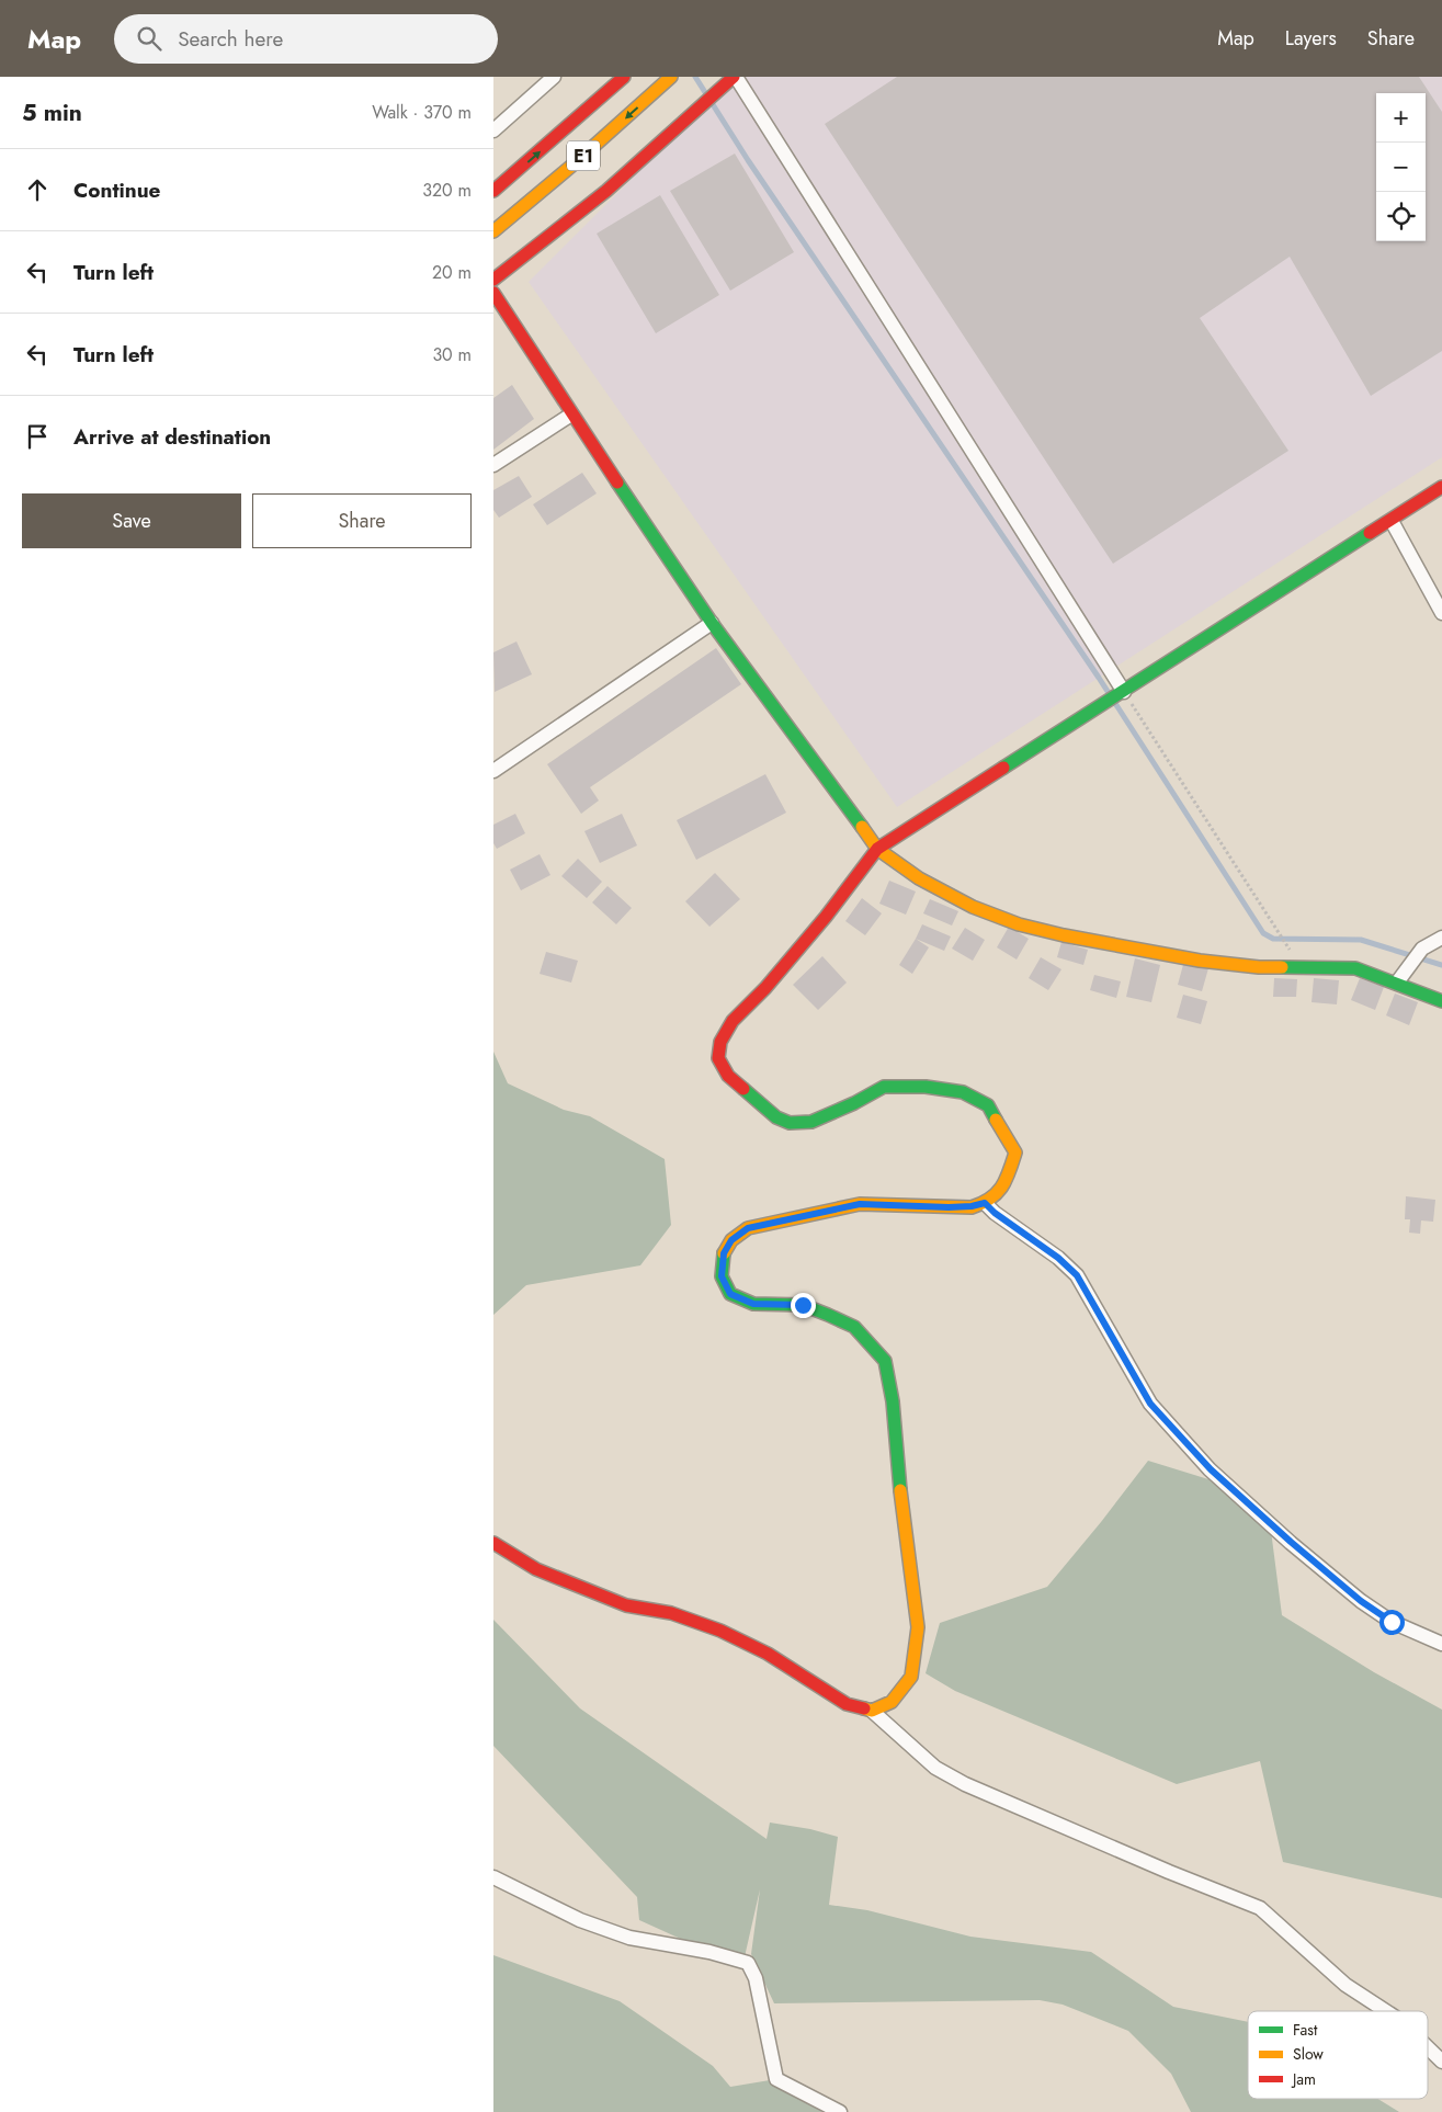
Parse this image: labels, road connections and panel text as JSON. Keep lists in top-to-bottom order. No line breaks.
{"streets":{"main road":["E1"]},"legend":["Fast","Slow","Jam"],"page":{"header":"Map","search":"Search here","nav":["Map","Layers","Share"],"heading":["5 min","Walk · 370 m"],"map_buttons":["+","−"],"list":[["Continue","320 m"],["Turn left","20 m"],["Turn left","30 m"],"Arrive at destination"],"buttons":["Save","Share"]}}
